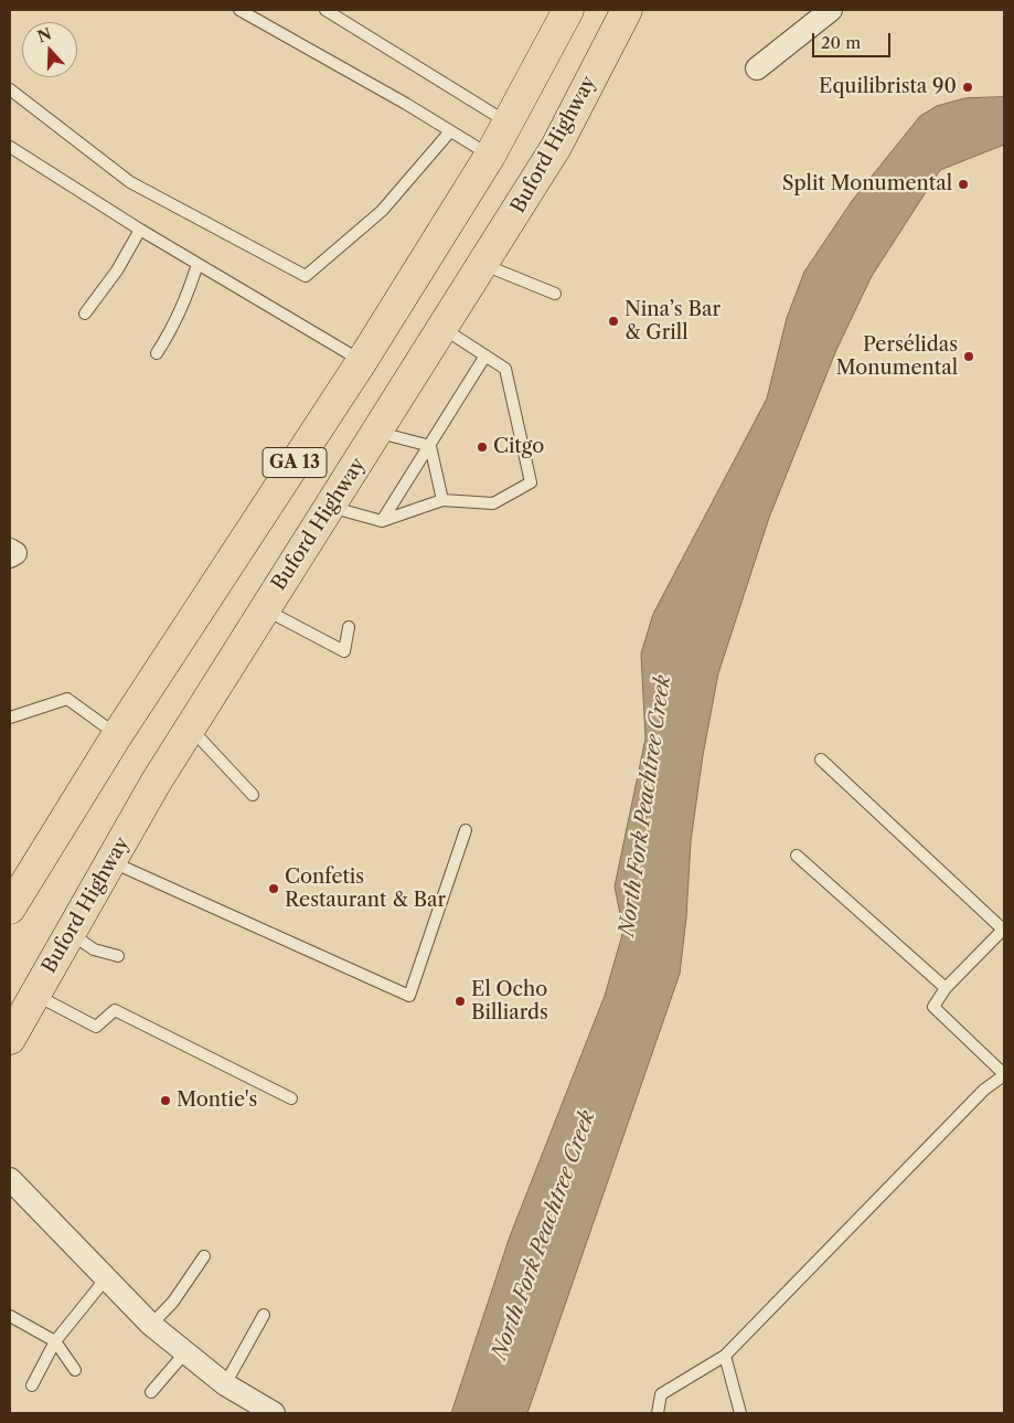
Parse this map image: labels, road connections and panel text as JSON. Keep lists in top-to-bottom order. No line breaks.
{"streets":{"main road":["Buford Highway","GA 13"]},"water":["North Fork Peachtree Creek"],"places":["Equilibrista 90","Split Monumental","Nina’s Bar & Grill","Persélidas Monumental","Citgo","Confetis Restaurant & Bar","El Ocho Billiards","Montie's"],"scale_bar":"20 m","north":"top"}
